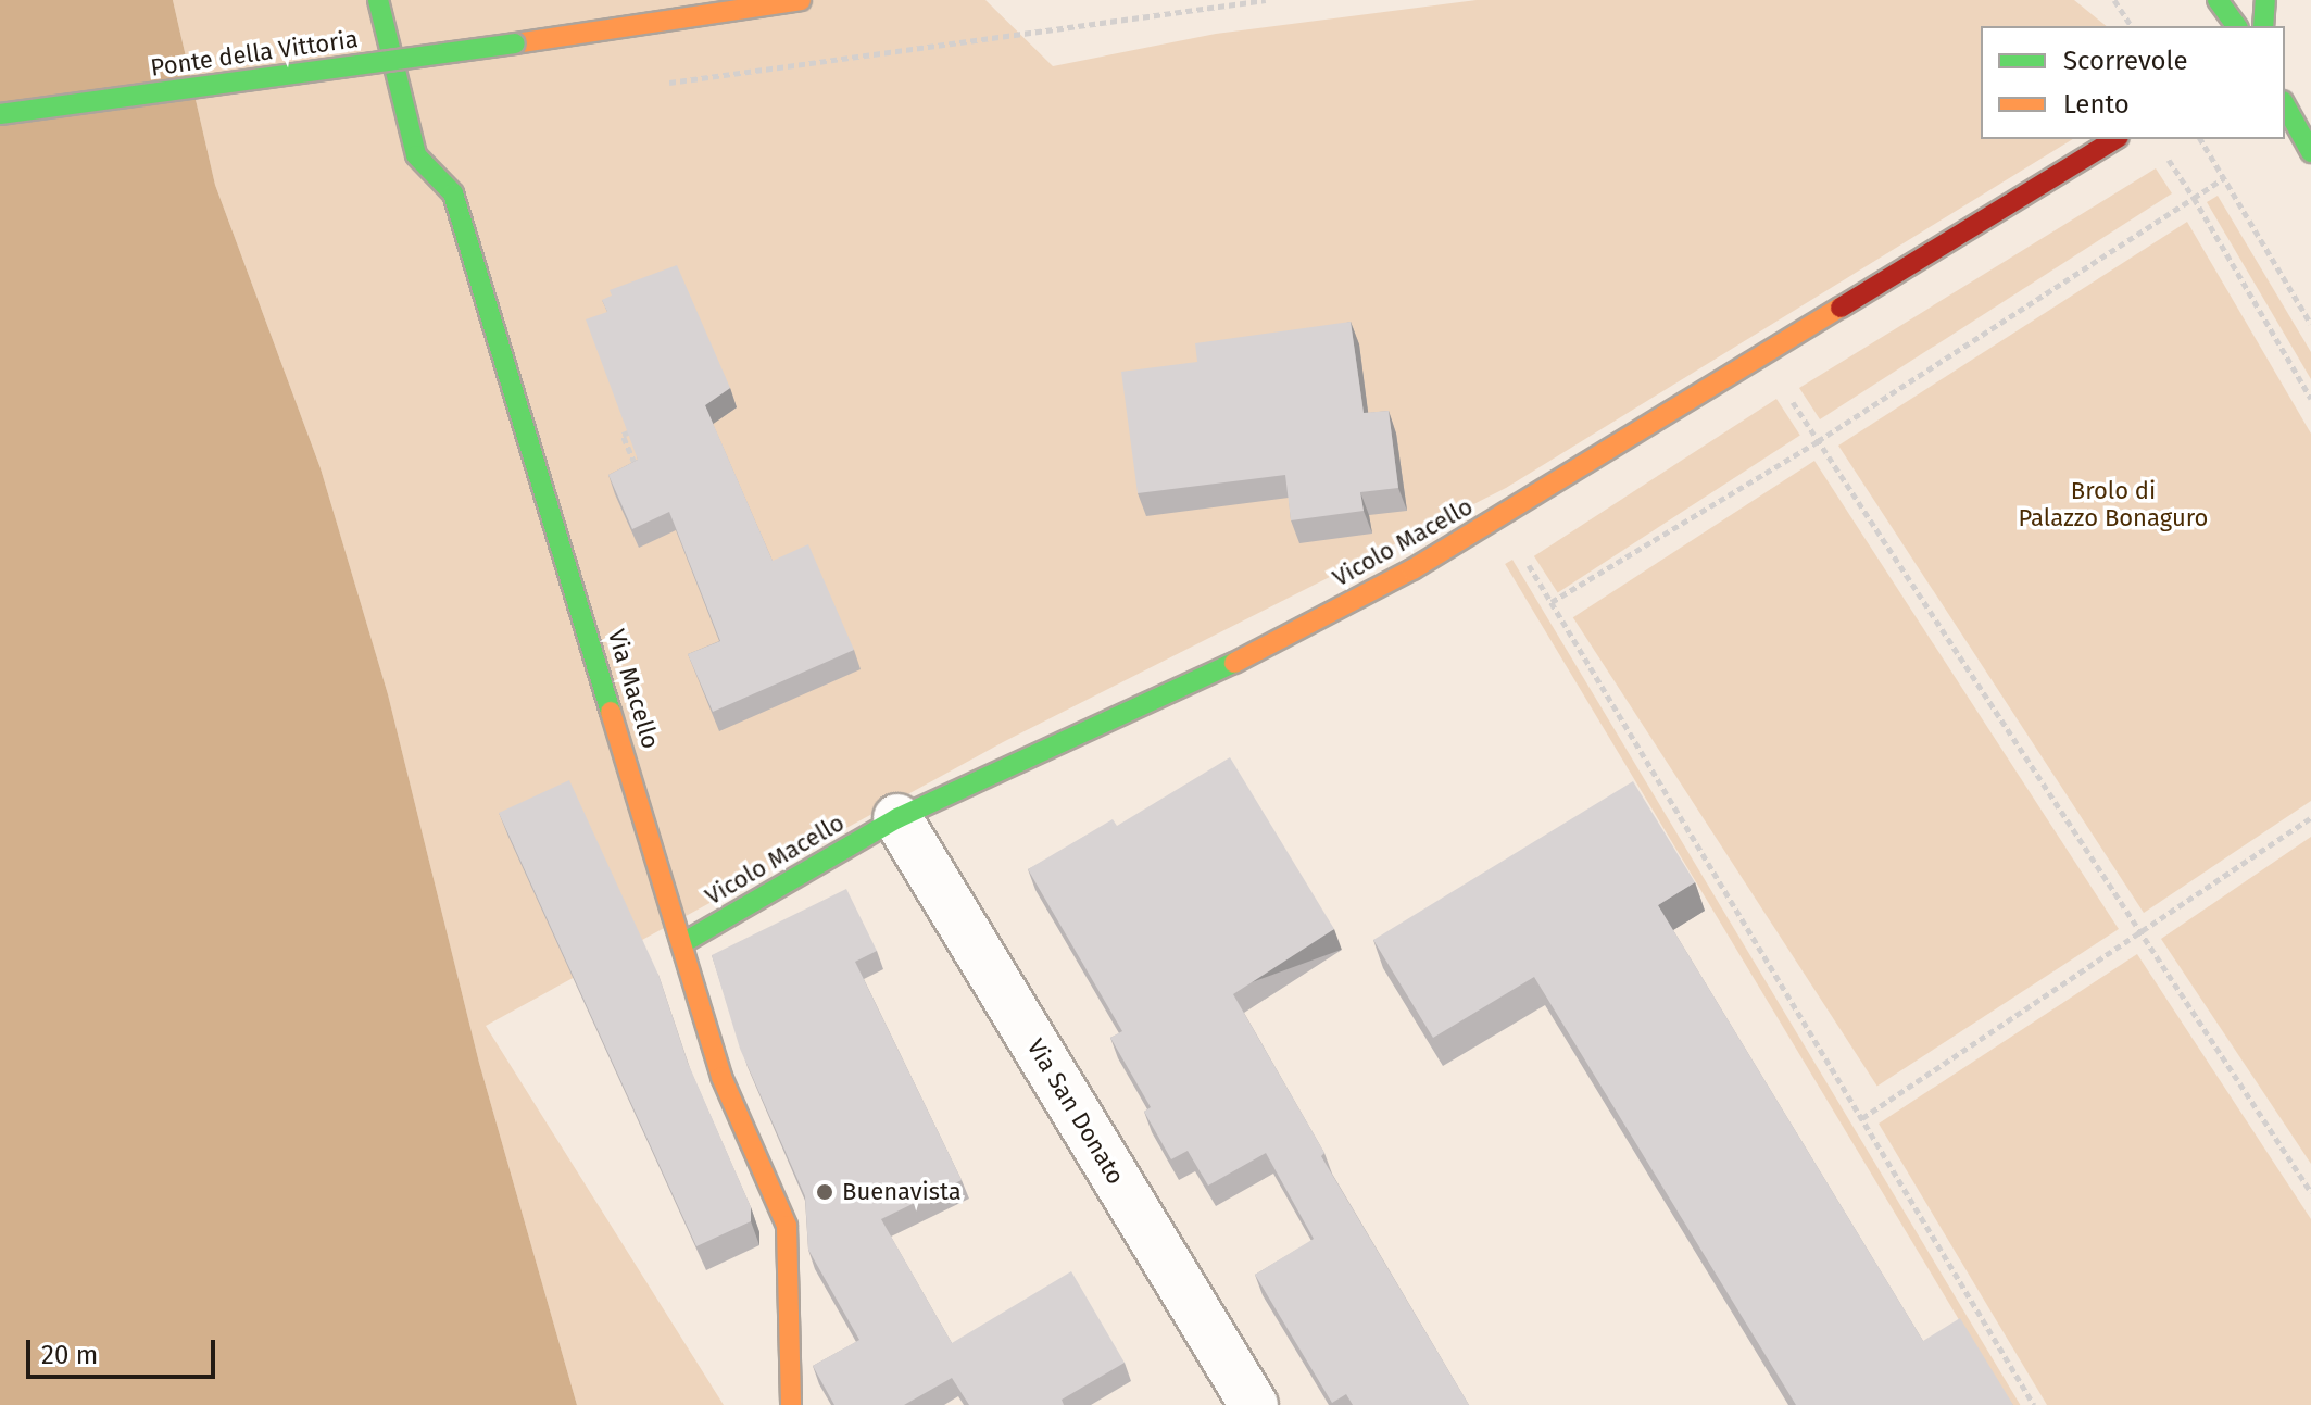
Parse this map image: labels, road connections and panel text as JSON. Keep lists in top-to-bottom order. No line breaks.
{"streets":{"street":["Ponte della Vittoria","Vicolo Macello","Via Macello","Via San Donato"]},"crossings":[["Vicolo Macello","Via Macello"],["Vicolo Macello","Via San Donato"]],"parks":["Brolo di Palazzo Bonaguro"],"places":["Buenavista"],"legend":["Scorrevole","Lento"],"scale_bar":"20 m"}
